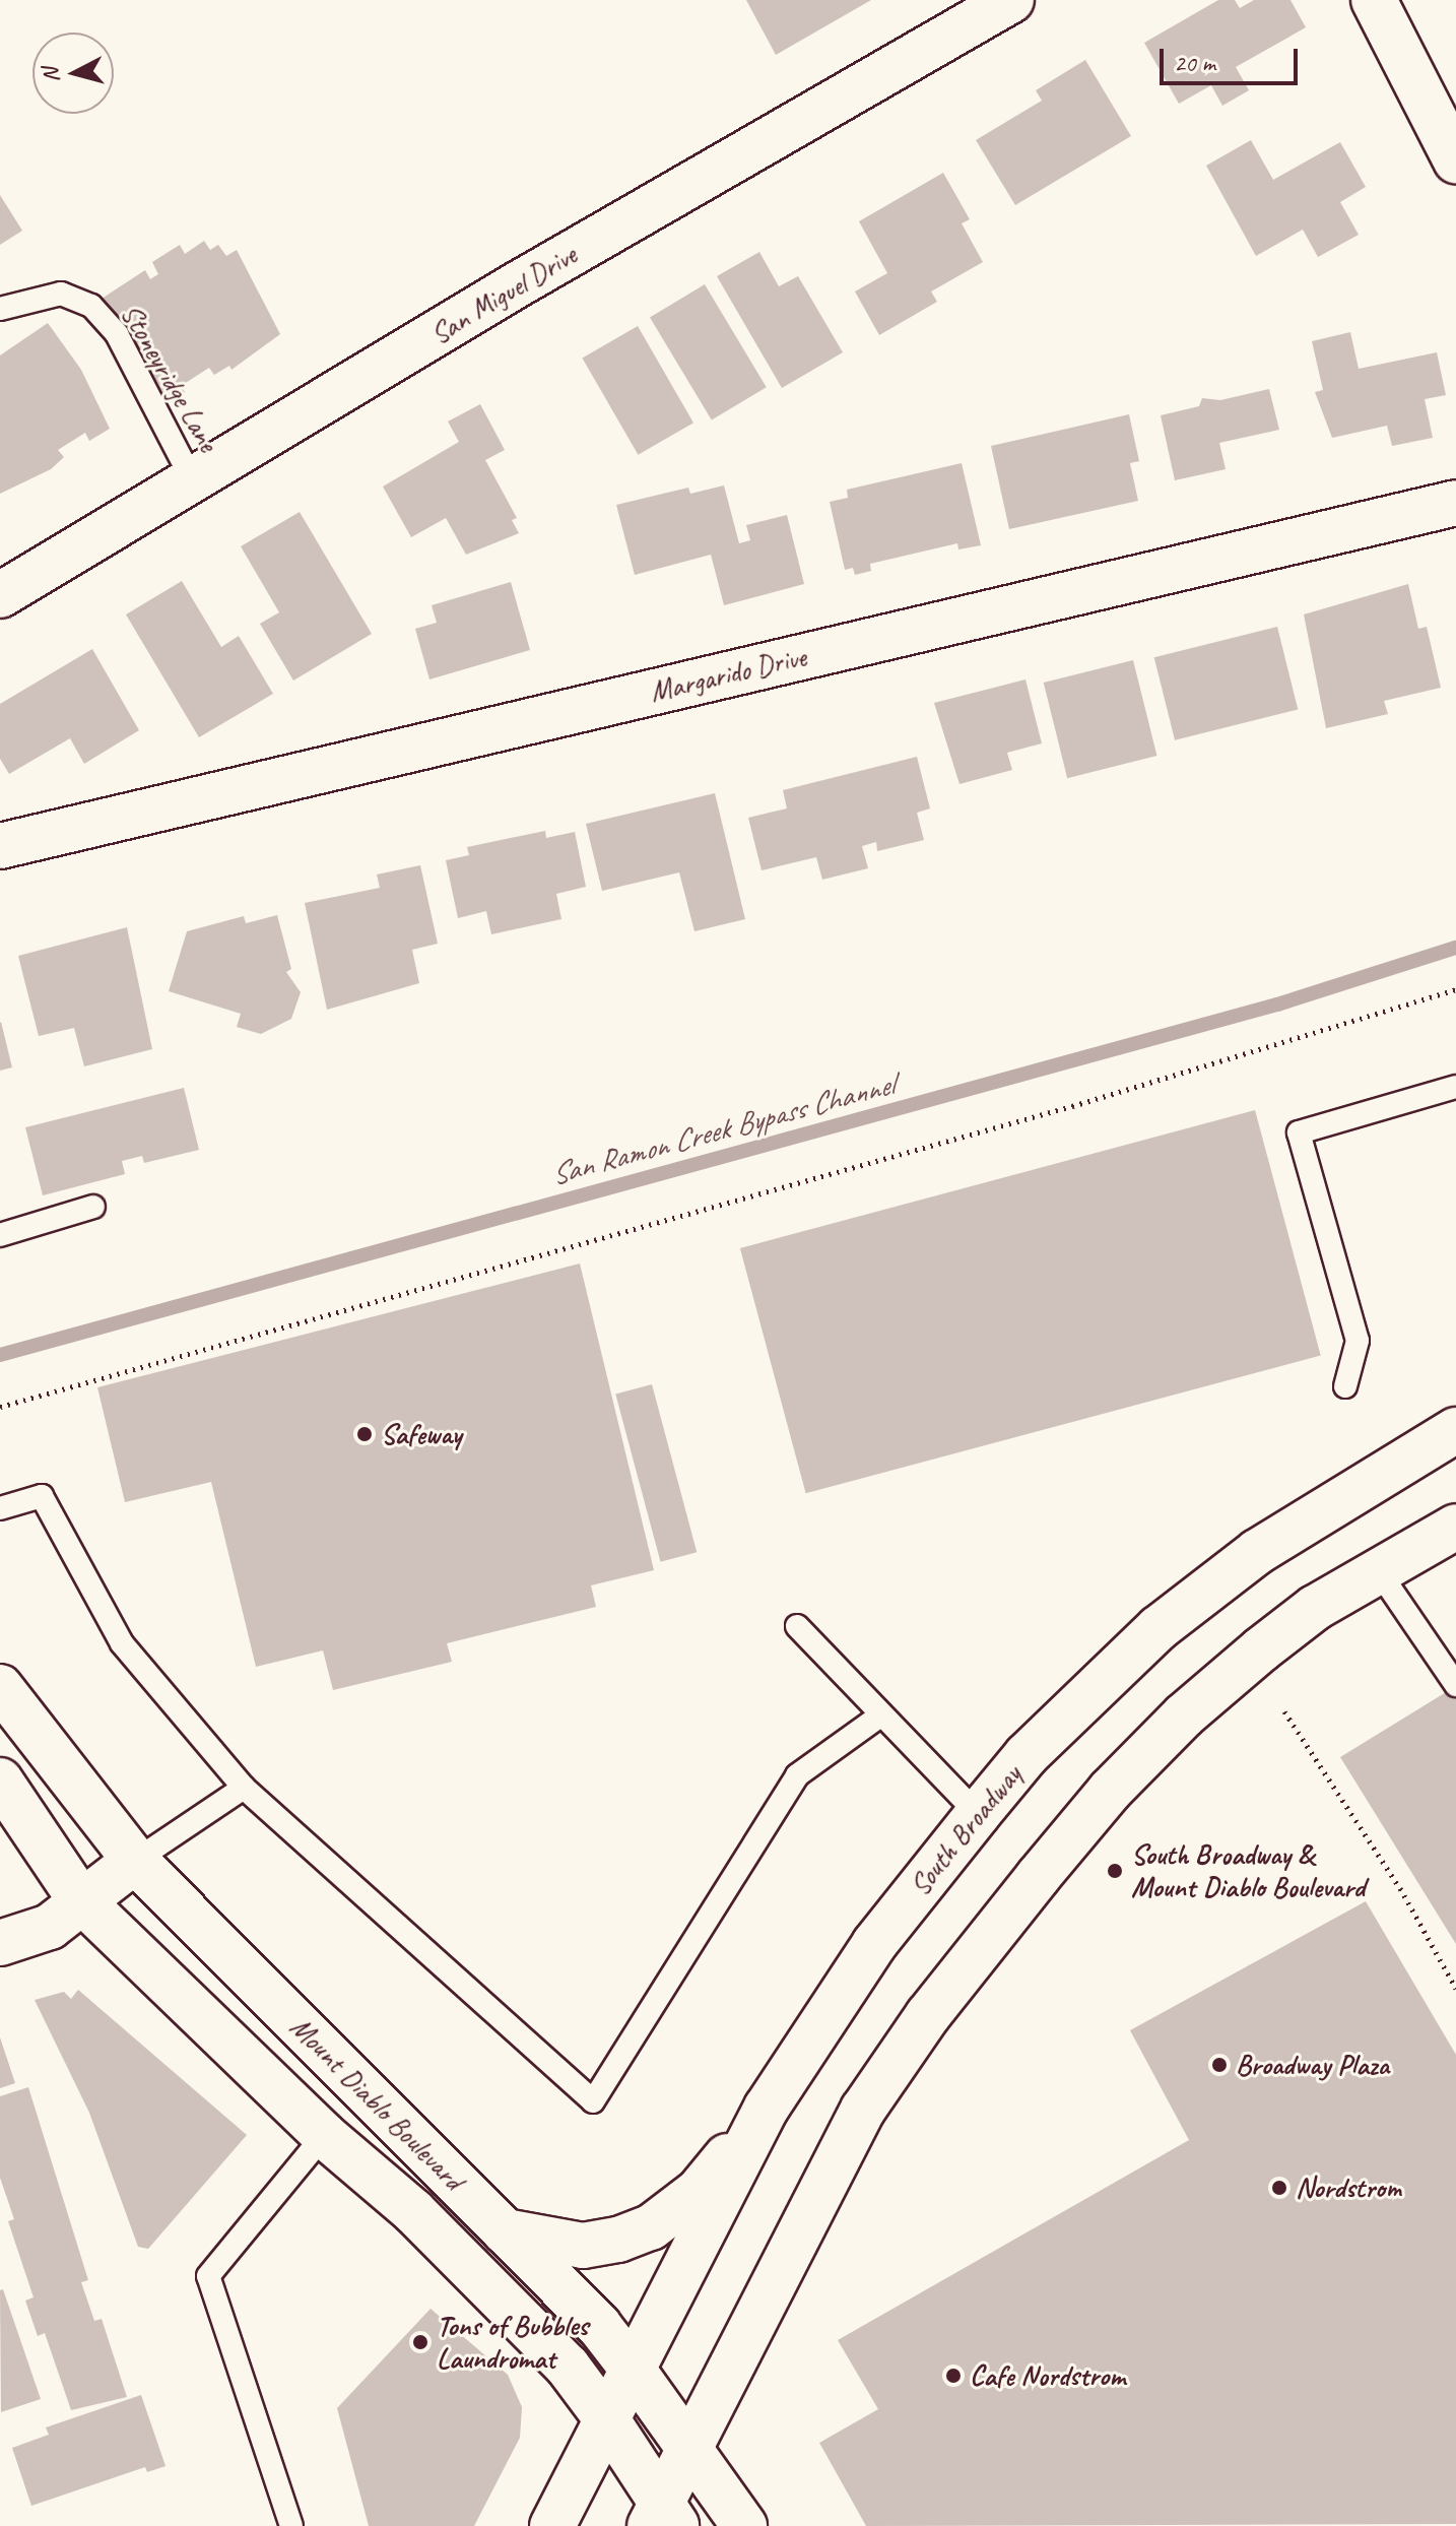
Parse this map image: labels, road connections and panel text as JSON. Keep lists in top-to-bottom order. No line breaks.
{"streets":{"street":["San Miguel Drive","Margarido Drive","South Broadway","Mount Diablo Boulevard"],"lane":["Stoneyridge Lane"]},"crossings":[["San Miguel Drive","Stoneyridge Lane"],["South Broadway","Mount Diablo Boulevard"]],"water":["San Ramon Creek Bypass Channel"],"places":["Safeway","South Broadway & Mount Diablo Boulevard","Broadway Plaza","Nordstrom","Tons of Bubbles Laundromat","Cafe Nordstrom"],"scale_bar":"20 m","north":"left"}
